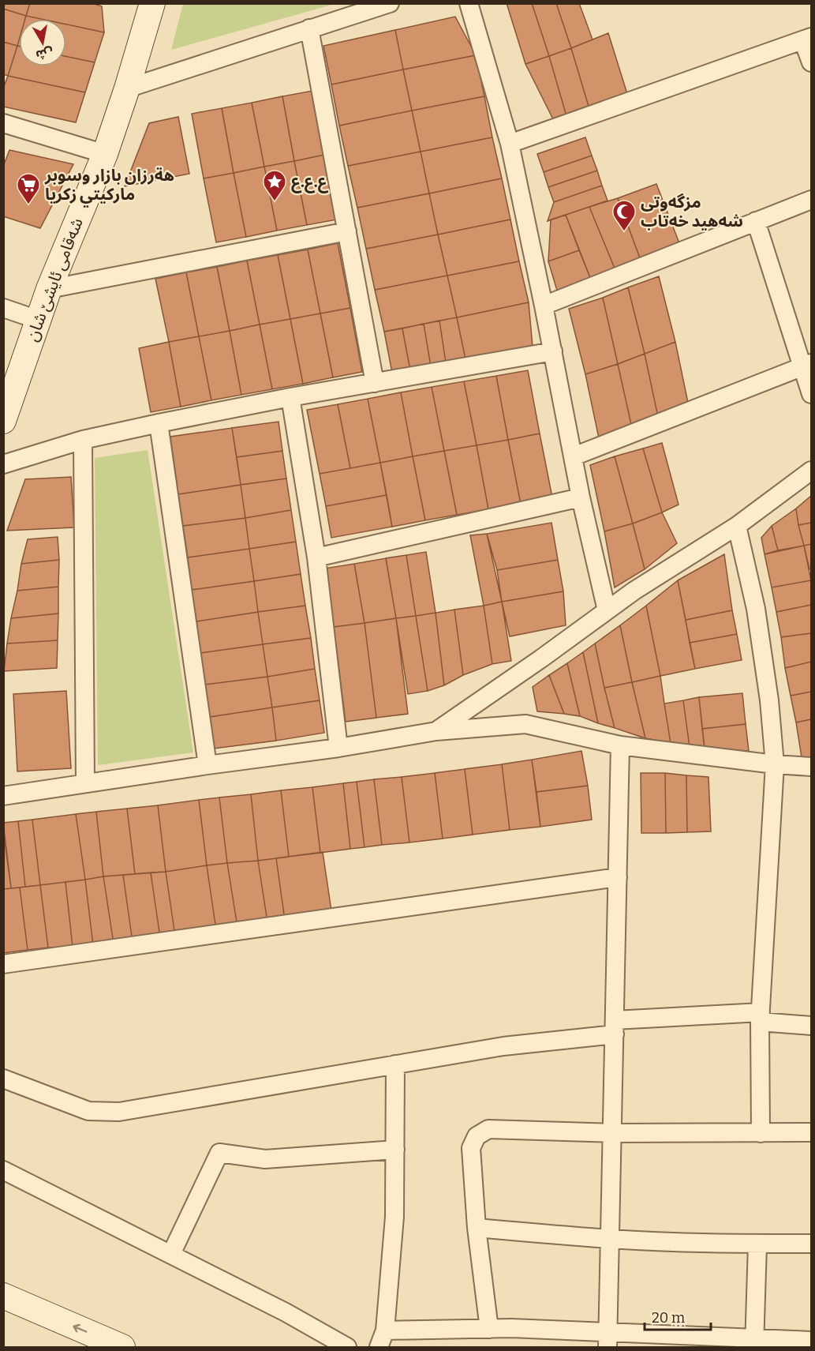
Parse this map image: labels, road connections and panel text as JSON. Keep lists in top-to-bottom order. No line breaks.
{"streets":{"street":["شەقامی ئایشێ شان"]},"places":{"place":["ع.ع.ع"],"supermarket":["هةرزان بازار وسوبر ماركيتي زكريا"],"mosque":["مزگەوتی شەهید خەتاب"]},"scale_bar":"20 m","north":"bottom"}
